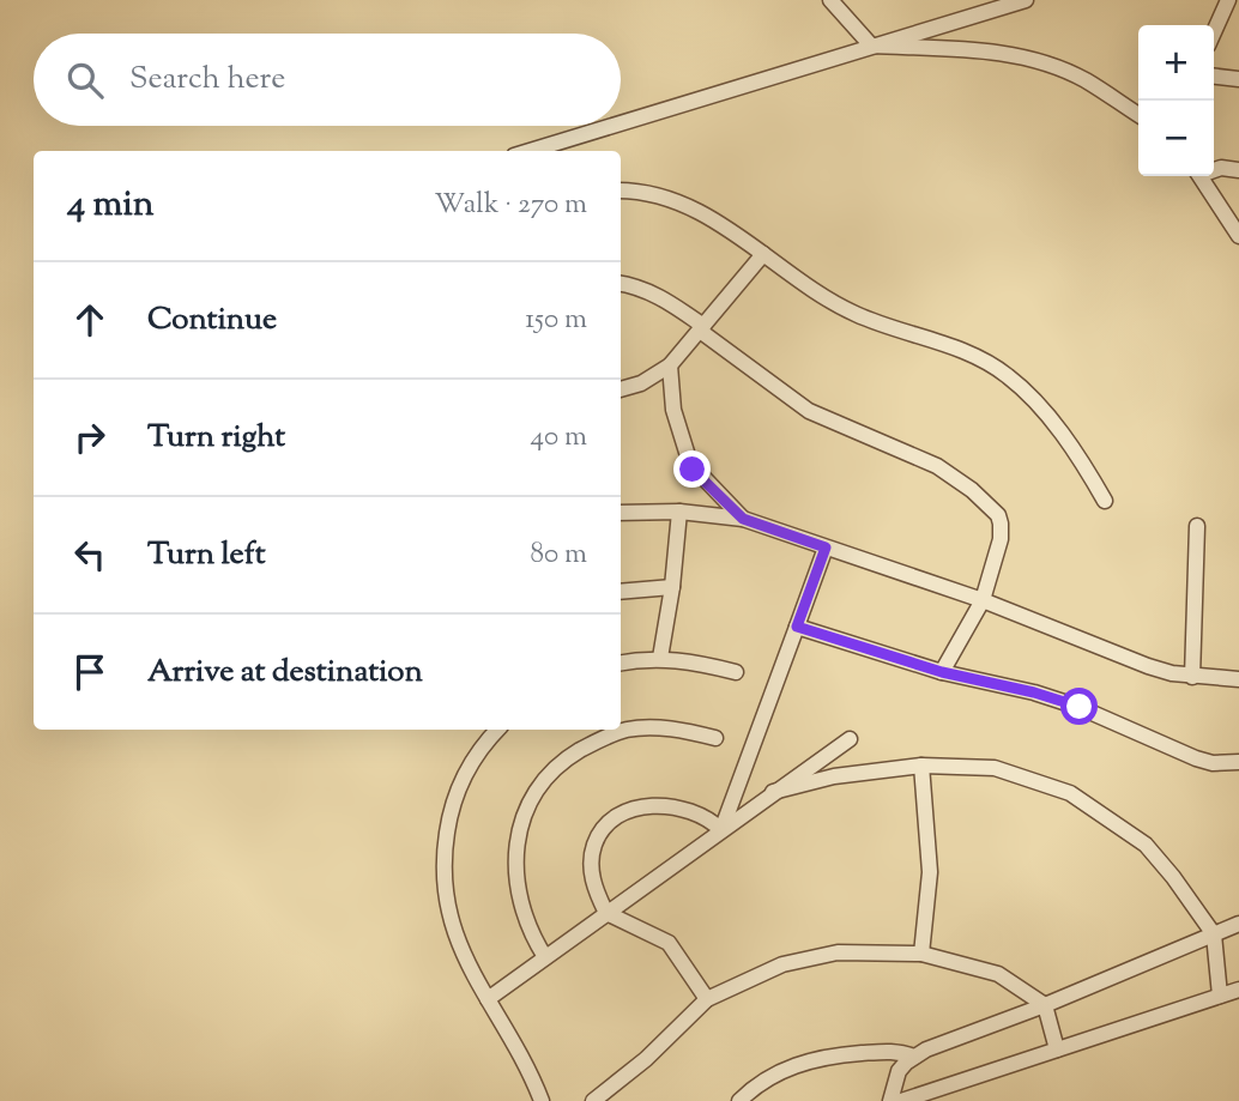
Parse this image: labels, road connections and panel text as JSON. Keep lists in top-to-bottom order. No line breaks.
{"page":{"map_buttons":["+","−"],"search":"Search here","heading":["4 min","Walk · 270 m"],"list":[["Continue","150 m"],["Turn right","40 m"],["Turn left","80 m"],"Arrive at destination"]}}
